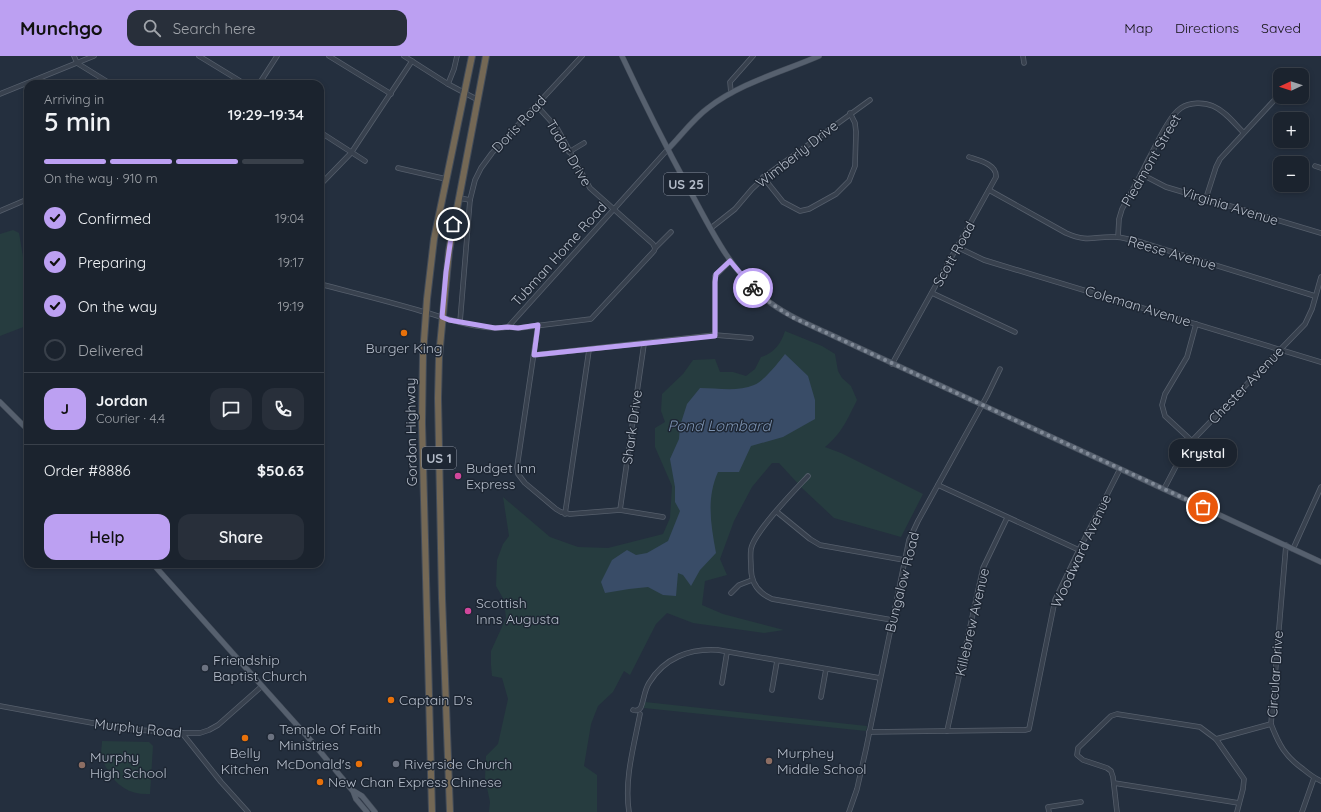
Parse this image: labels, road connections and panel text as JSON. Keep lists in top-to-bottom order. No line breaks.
{"streets":{"highway":["Gordon Highway","US 1"],"main road":["US 25","Tubman Home Road"],"street":["Doris Road","Tudor Drive","Wimberly Drive","Piedmont Street","Virginia Avenue","Reese Avenue","Scott Road","Coleman Avenue","Chester Avenue","Shark Drive","Woodward Avenue","Bungalow Road","Killebrew Avenue","Circular Drive","Murphy Road"]},"crossings":[["Doris Road","Tudor Drive"],["Tudor Drive","Tubman Home Road"],["Wimberly Drive","US 25"],["Piedmont Street","Virginia Avenue"],["Piedmont Street","Reese Avenue"],["US 25","Tubman Home Road"],["US 25","Scott Road"],["US 25","Chester Avenue"],["US 25","Woodward Avenue"],["US 25","Bungalow Road"],["US 25","Circular Drive"],["Reese Avenue","Scott Road"],["Reese Avenue","Chester Avenue"],["Scott Road","Coleman Avenue"],["Coleman Avenue","Chester Avenue"],["Woodward Avenue","Killebrew Avenue"]],"water":["Pond Lombard"],"places":["Burger King","Budget Inn Express","Krystal","Scottish Inns Augusta","Friendship Baptist Church","Captain D's","Temple Of Faith Ministries","Belly Kitchen","Murphey Middle School","McDonald's","Riverside Church","Murphy High School","New Chan Express Chinese"],"north":"left","page":{"header":"Munchgo","search":"Search here","nav":["Map","Directions","Saved"],"map_buttons":["+","−"],"heading":["5 min","Arriving in","19:29–19:34"],"panel":["Jordan","Courier · 4.4","Order #8886","$50.63"],"bar":"On the way · 910 m","list":[["Confirmed","19:04"],["Preparing","19:17"],["On the way","19:19"],"Delivered"],"round":"J","bubble":"Krystal","buttons":["Help","Share"]}}
